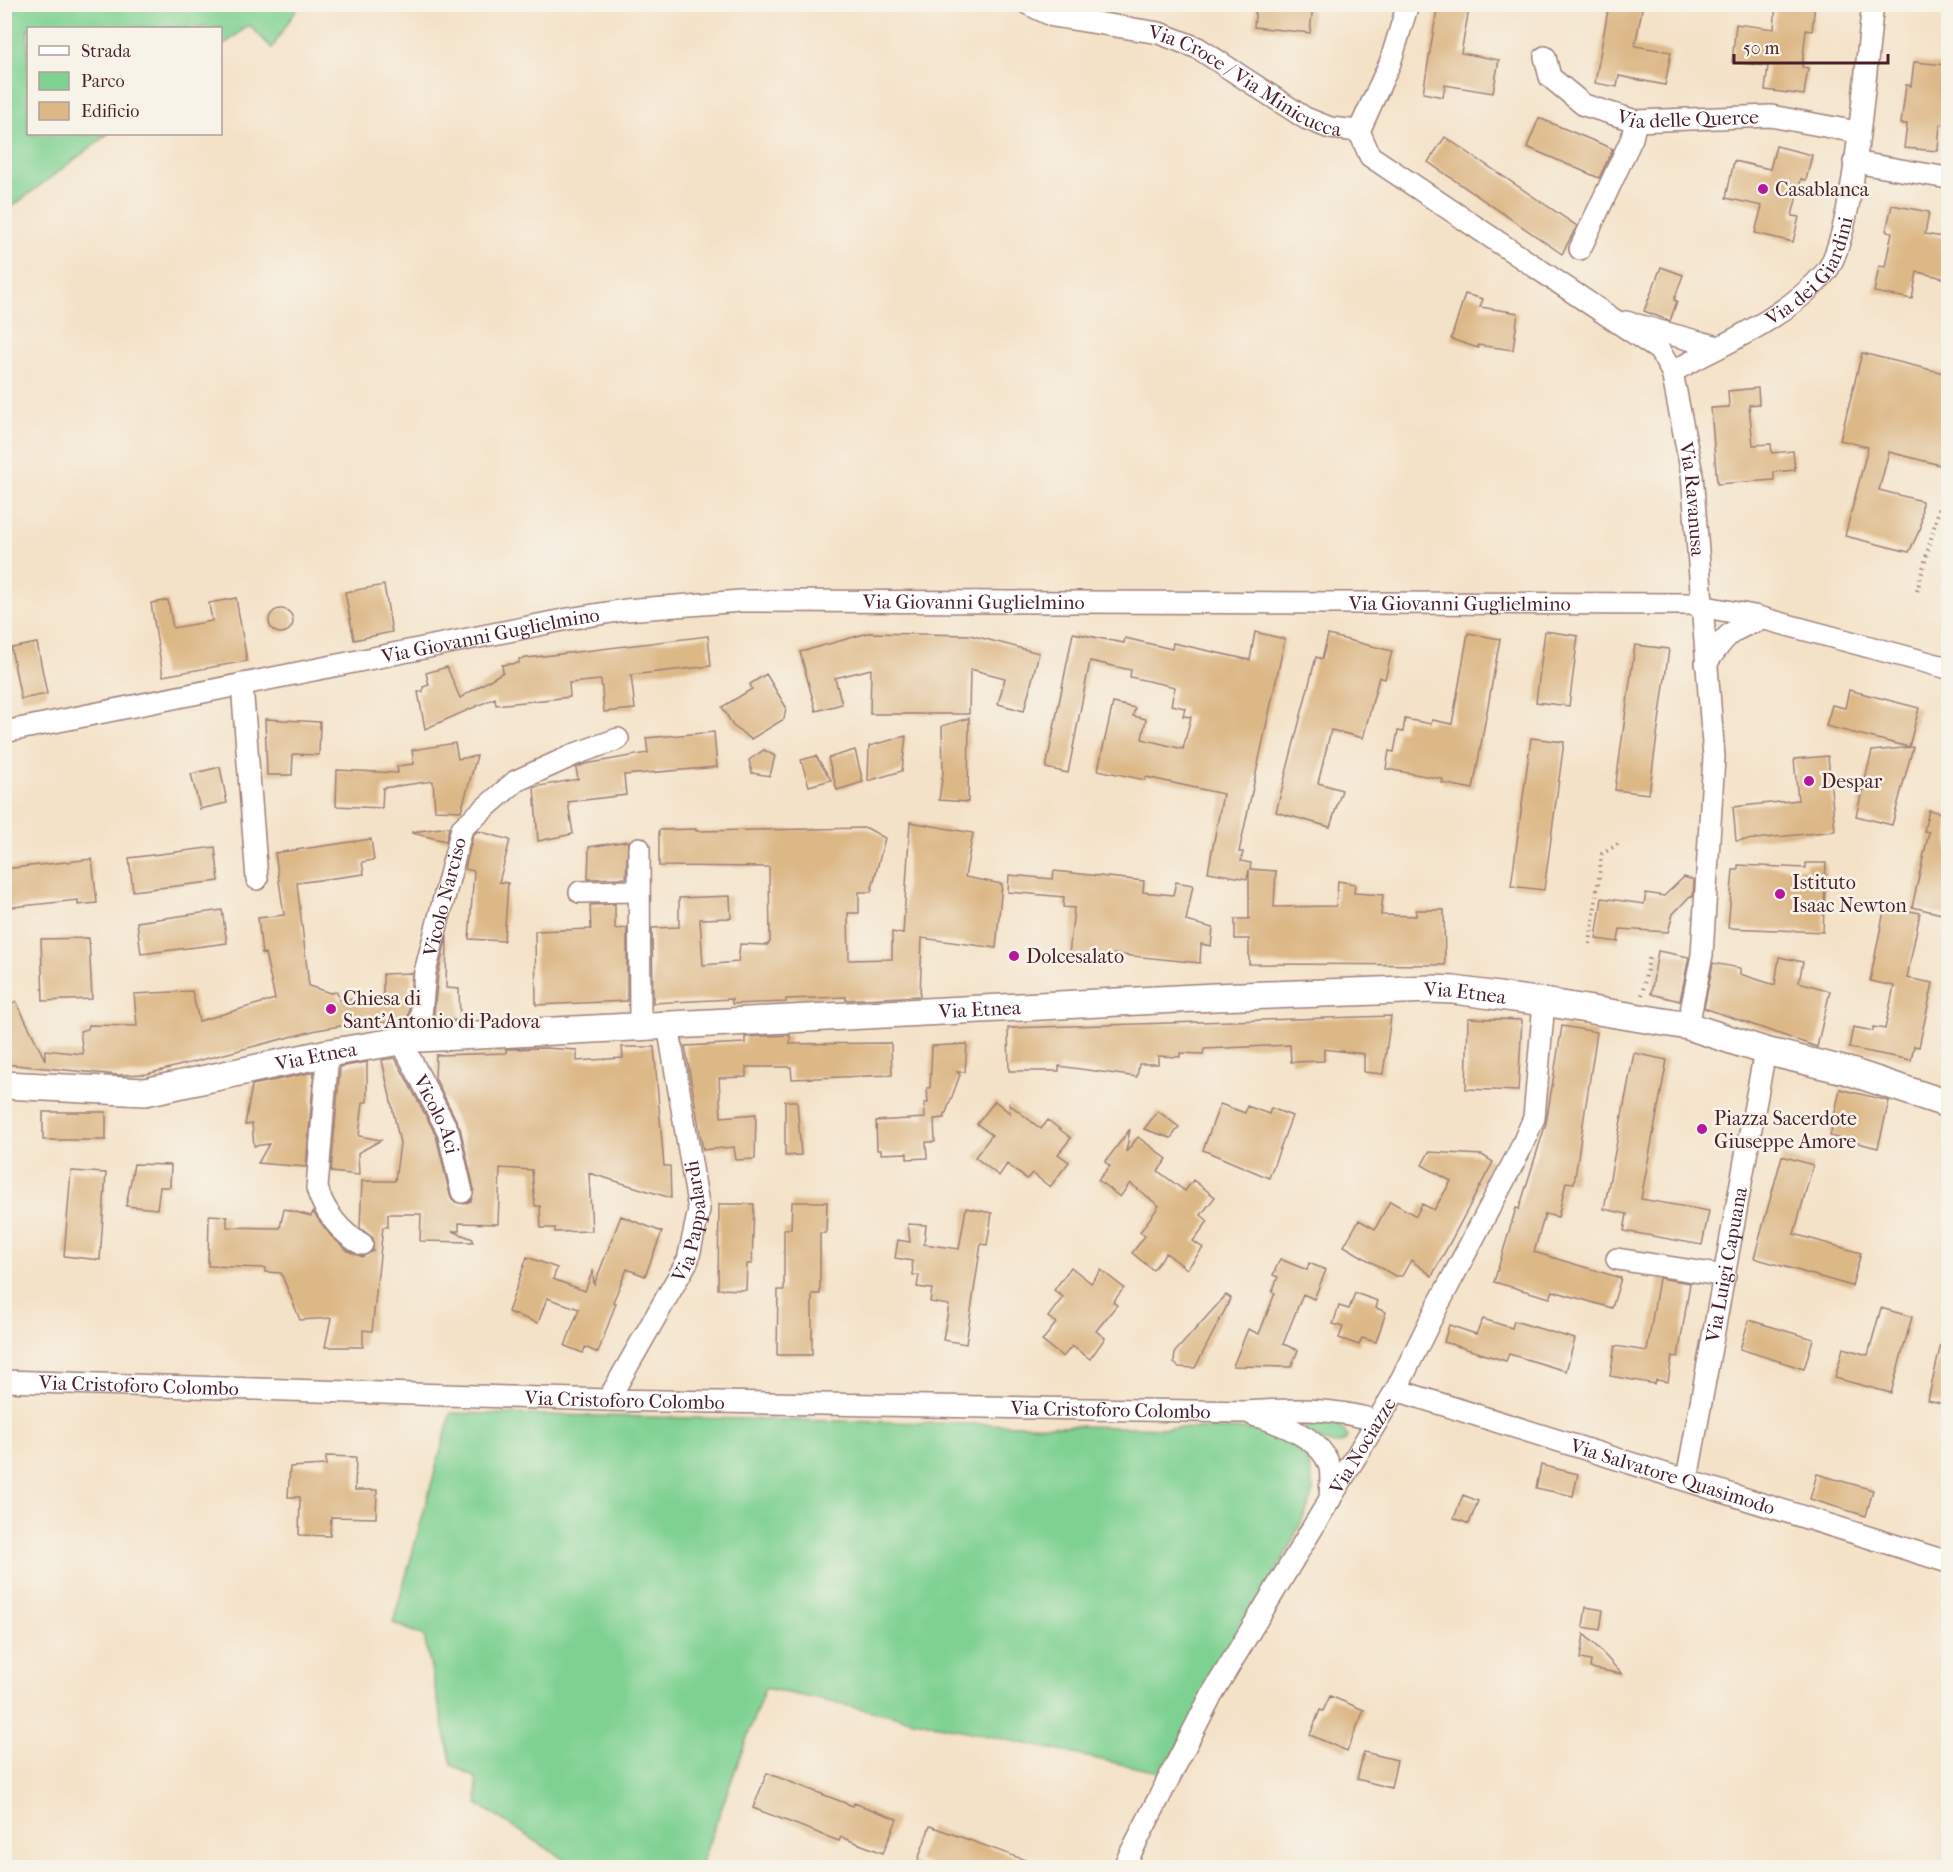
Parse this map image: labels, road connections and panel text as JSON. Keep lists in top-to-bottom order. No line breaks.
{"streets":{"main road":["Via Etnea"],"street":["Via Croce / Via Minicucca","Via delle Querce","Via dei Giardini","Via Ravanusa","Via Giovanni Guglielmino","Vicolo Narciso","Vicolo Aci","Via Pappalardi","Via Luigi Capuana","Via Cristoforo Colombo","Via Nociazze","Via Salvatore Quasimodo"]},"crossings":[["Via Croce / Via Minicucca","Via Ravanusa"],["Via delle Querce","Via dei Giardini"],["Via dei Giardini","Via Ravanusa"],["Via Ravanusa","Via Giovanni Guglielmino"],["Via Ravanusa","Via Etnea"],["Vicolo Narciso","Via Etnea"],["Vicolo Narciso","Vicolo Aci"],["Via Etnea","Vicolo Aci"],["Via Etnea","Via Pappalardi"],["Via Etnea","Via Luigi Capuana"],["Via Etnea","Via Nociazze"],["Via Pappalardi","Via Cristoforo Colombo"],["Via Luigi Capuana","Via Salvatore Quasimodo"],["Via Nociazze","Via Salvatore Quasimodo"]],"places":["Casablanca","Despar","Istituto Isaac Newton","Dolcesalato","Chiesa di Sant'Antonio di Padova","Piazza Sacerdote Giuseppe Amore"],"legend":["Strada","Parco","Edificio"],"scale_bar":"50 m"}
